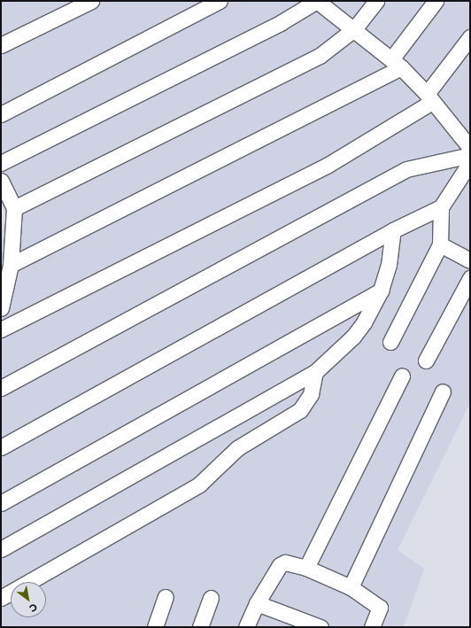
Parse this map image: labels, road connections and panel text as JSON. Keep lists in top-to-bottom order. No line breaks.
{"north":"bottom right"}
